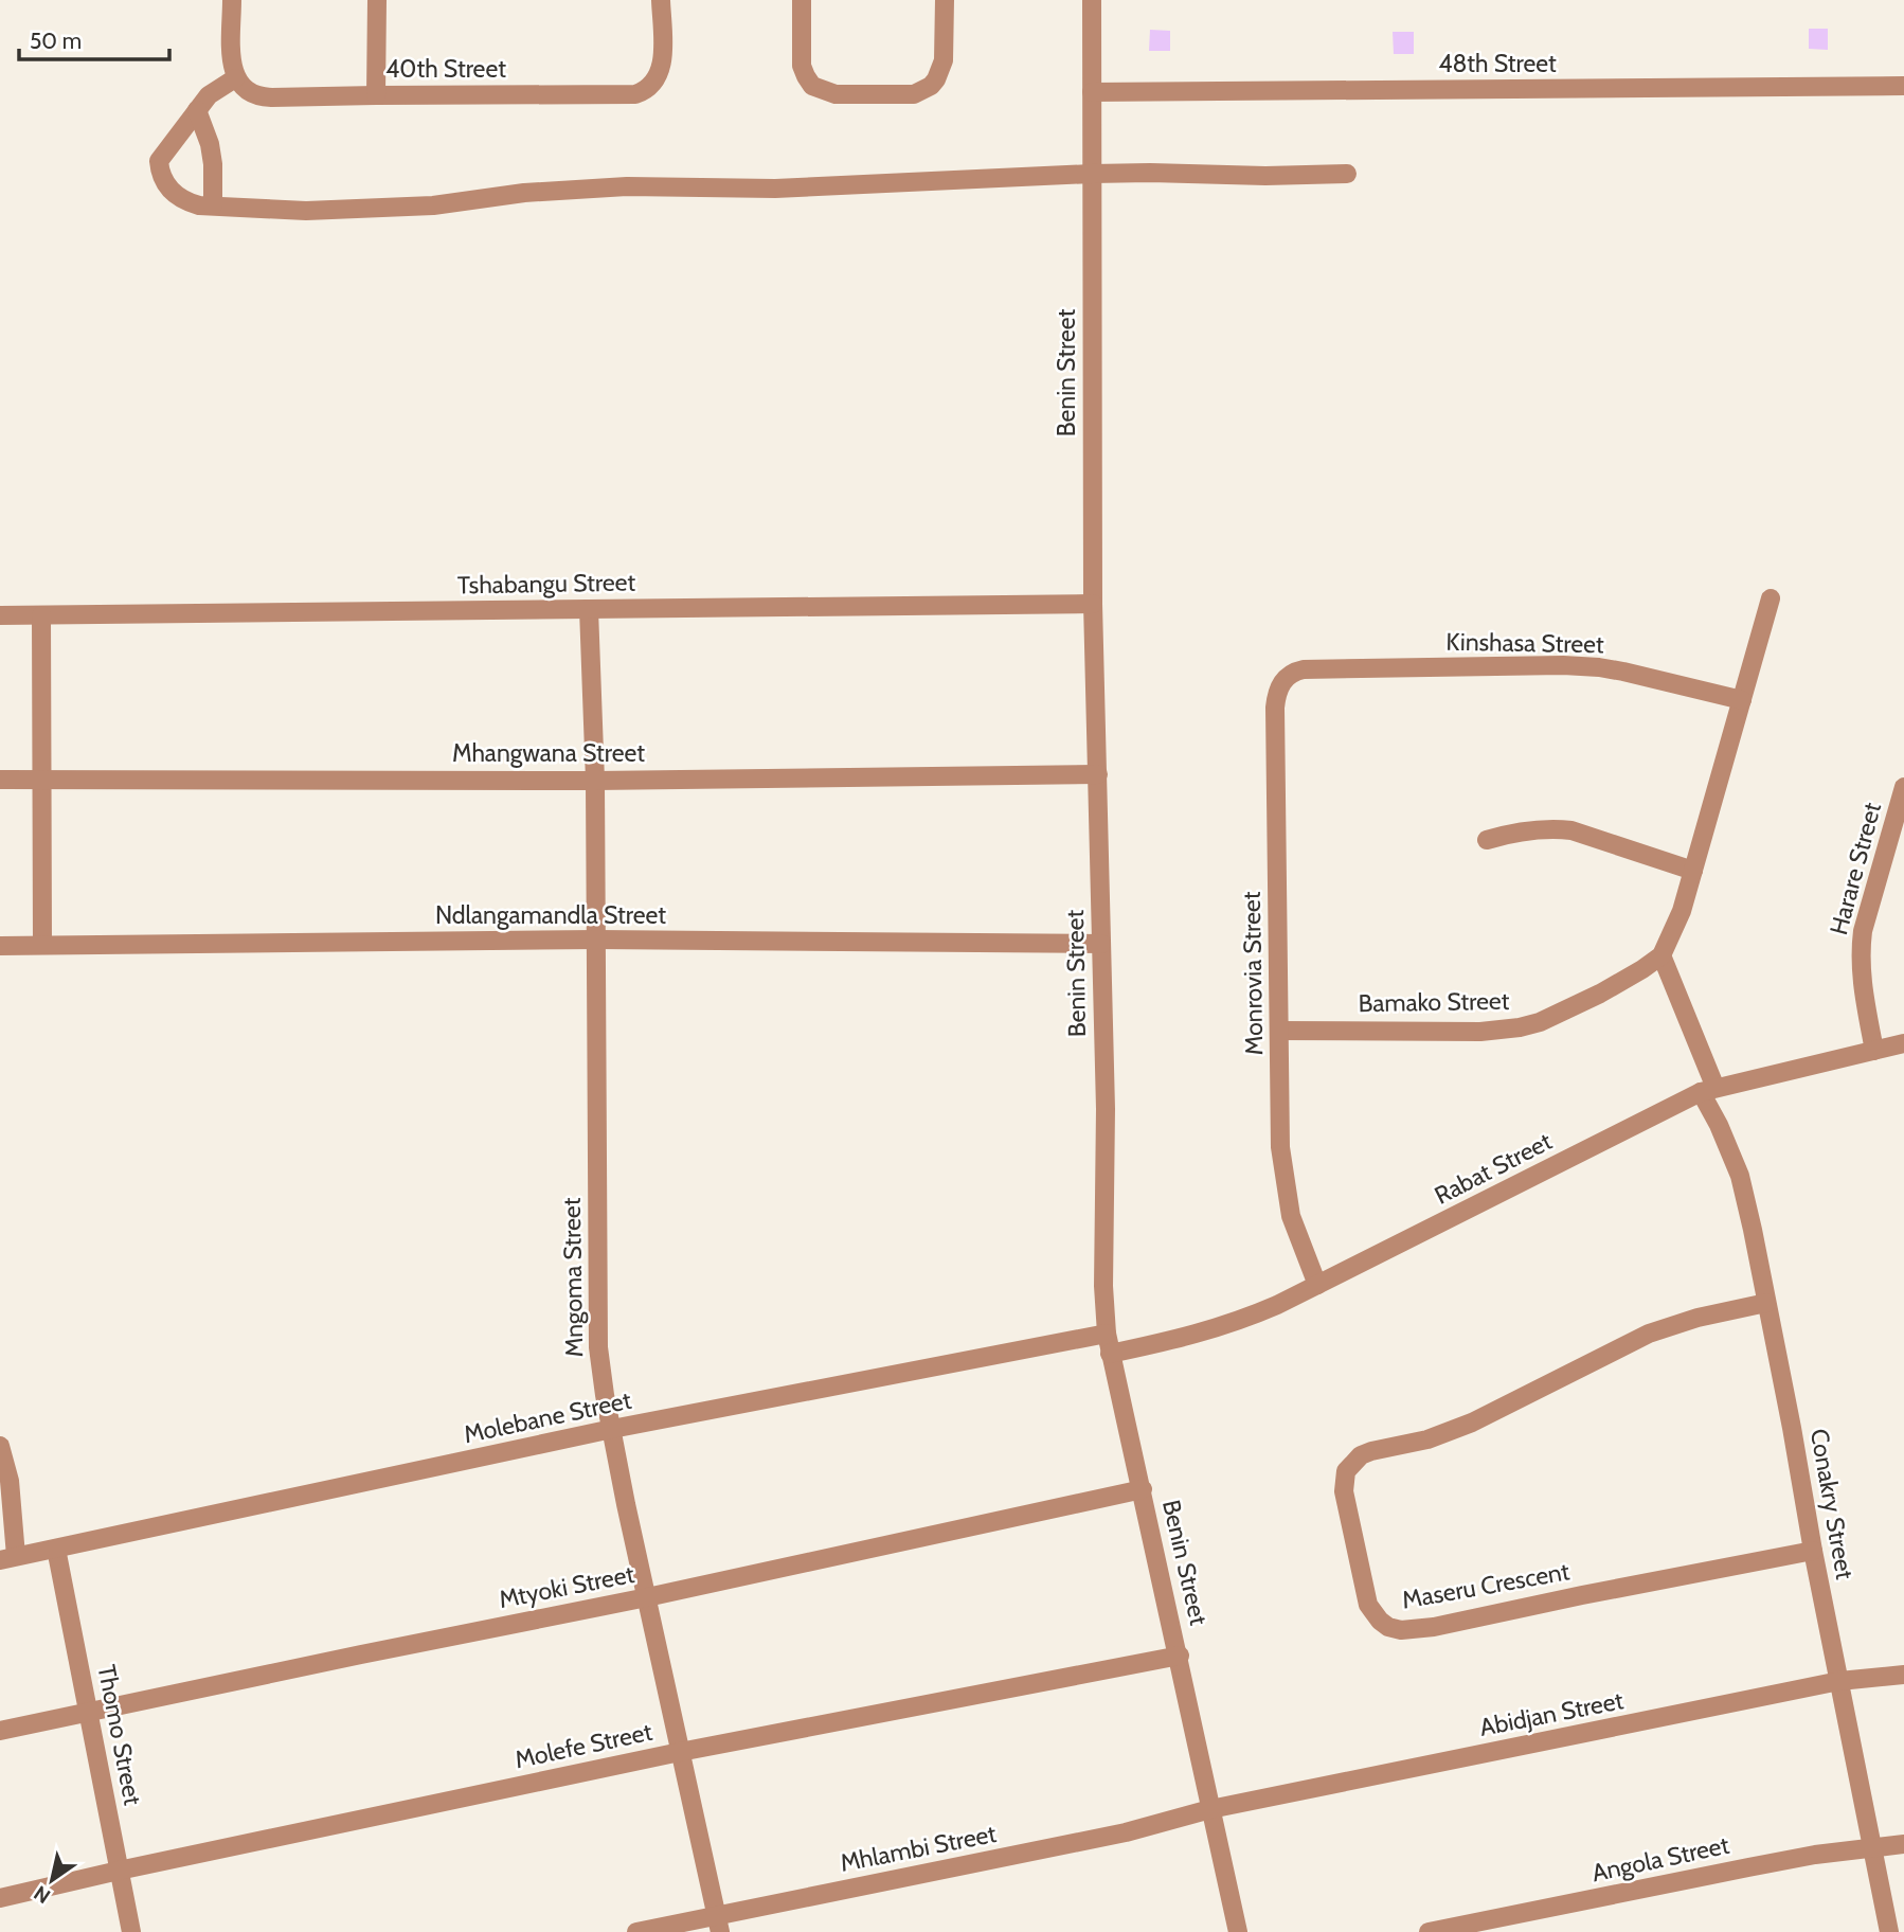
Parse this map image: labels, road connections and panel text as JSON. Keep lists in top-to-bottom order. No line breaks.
{"streets":{"street":["48th Street","40th Street","Benin Street","Tshabangu Street","Kinshasa Street","Mhangwana Street","Harare Street","Ndlangamandla Street","Monrovia Street","Bamako Street","Rabat Street","Mngoma Street","Molebane Street","Conakry Street","Maseru Crescent","Mtyoki Street","Abidjan Street","Thomo Street","Molefe Street","Mhlambi Street","Angola Street"]},"crossings":[["48th Street","Benin Street"],["Benin Street","Tshabangu Street"],["Benin Street","Mhangwana Street"],["Benin Street","Ndlangamandla Street"],["Benin Street","Rabat Street"],["Benin Street","Molebane Street"],["Benin Street","Mtyoki Street"],["Benin Street","Abidjan Street"],["Benin Street","Molefe Street"],["Benin Street","Mhlambi Street"],["Tshabangu Street","Mngoma Street"],["Kinshasa Street","Monrovia Street"],["Mhangwana Street","Mngoma Street"],["Harare Street","Rabat Street"],["Ndlangamandla Street","Mngoma Street"],["Monrovia Street","Bamako Street"],["Monrovia Street","Rabat Street"],["Rabat Street","Conakry Street"],["Mngoma Street","Molebane Street"],["Mngoma Street","Mtyoki Street"],["Mngoma Street","Molefe Street"],["Mngoma Street","Mhlambi Street"],["Molebane Street","Thomo Street"],["Conakry Street","Maseru Crescent"],["Conakry Street","Abidjan Street"],["Conakry Street","Angola Street"],["Mtyoki Street","Thomo Street"],["Abidjan Street","Mhlambi Street"],["Thomo Street","Molefe Street"]],"scale_bar":"50 m","north":"bottom left"}
